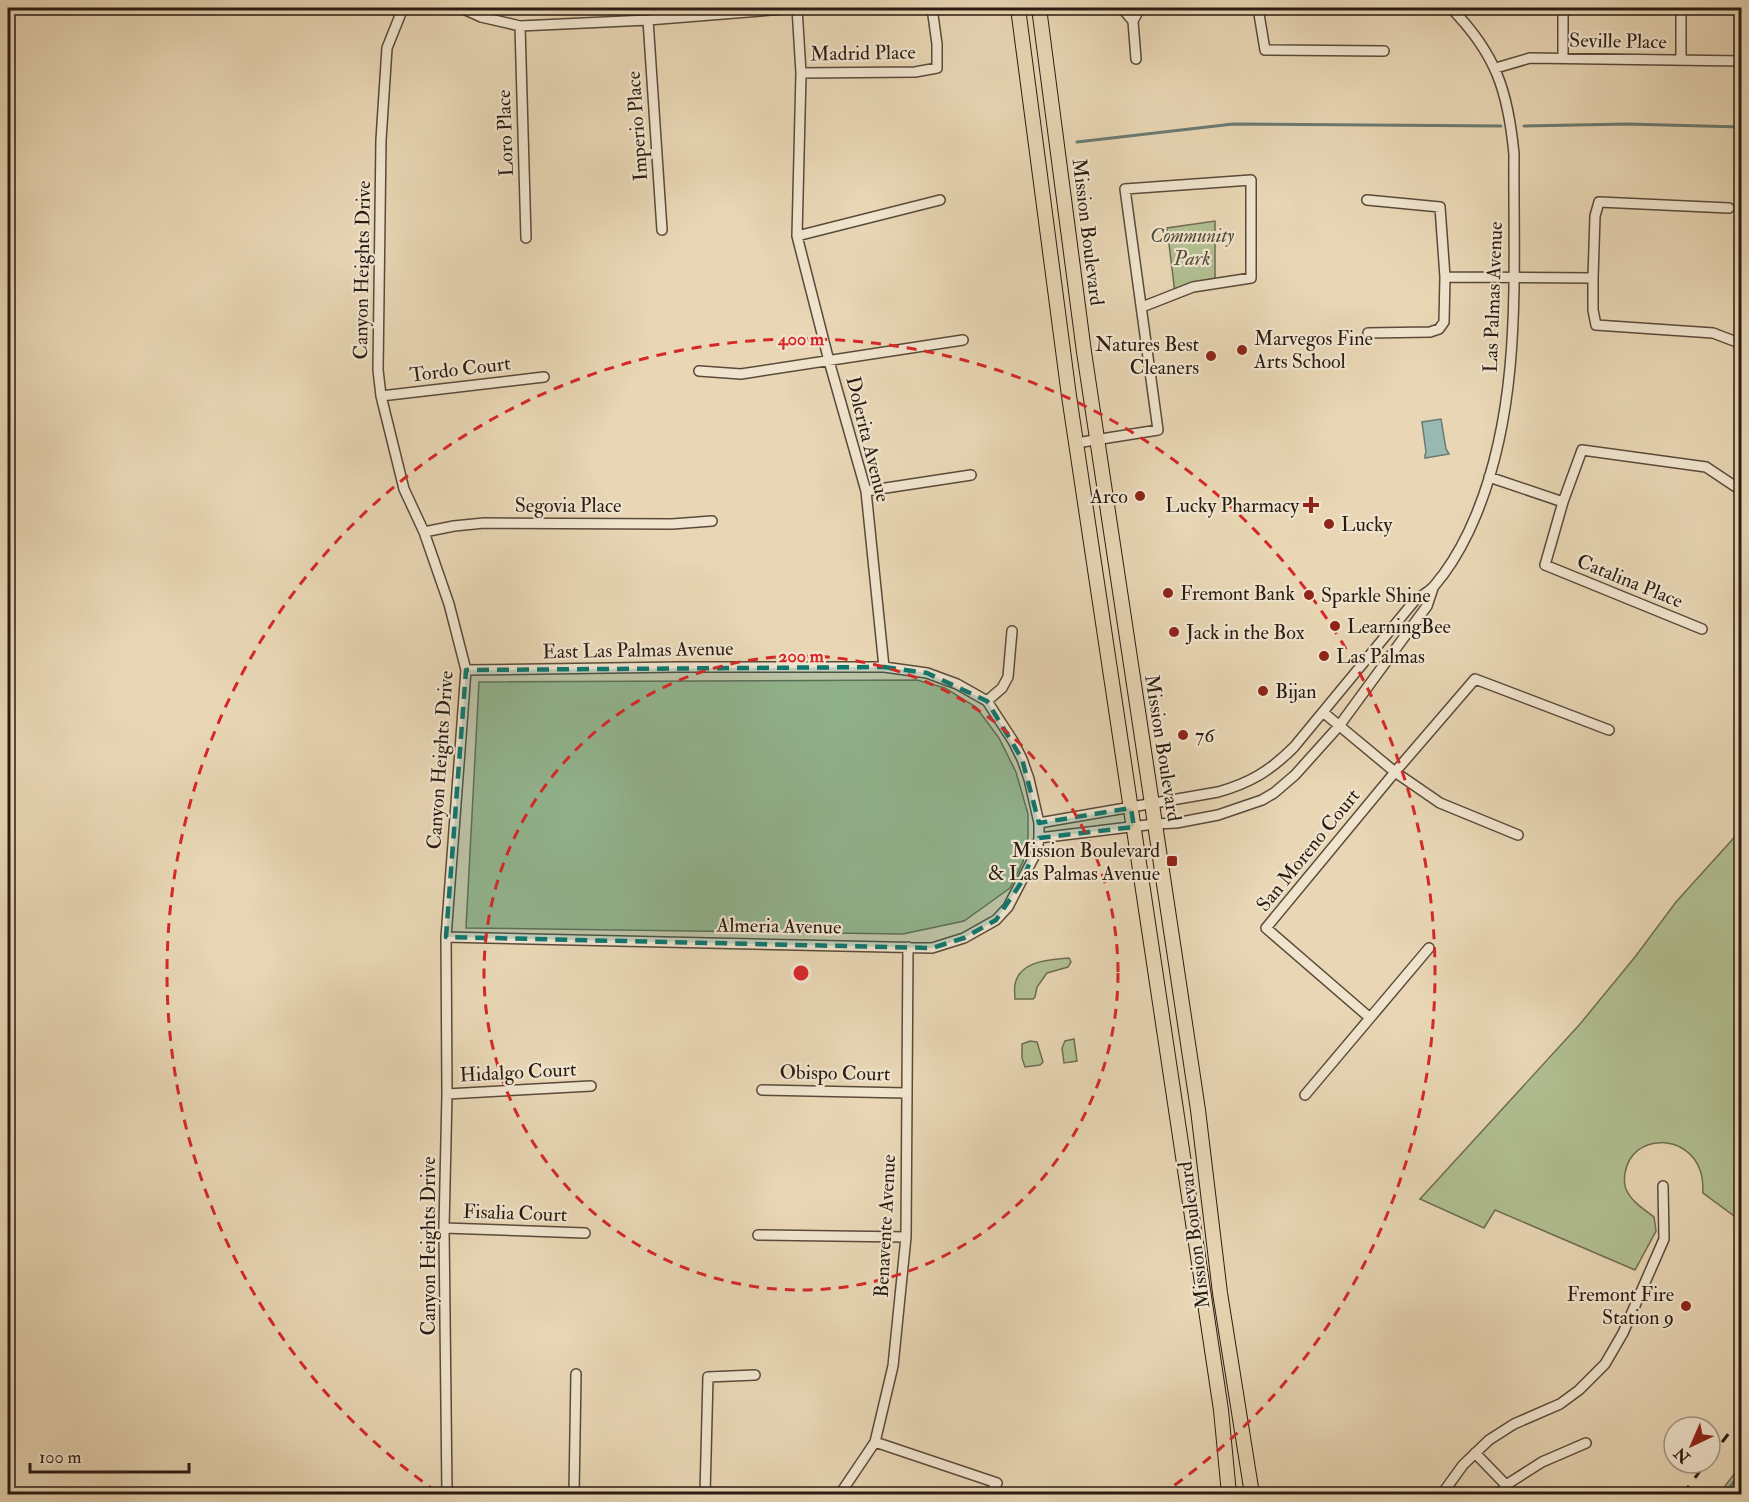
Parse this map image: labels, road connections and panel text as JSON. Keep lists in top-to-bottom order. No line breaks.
{"streets":{"main road":["Mission Boulevard"],"street":["Seville Place","Madrid Place","Imperio Place","Loro Place","Canyon Heights Drive","Las Palmas Avenue","Tordo Court","Dolerita Avenue","Segovia Place","Catalina Place","East Las Palmas Avenue","San Moreno Court","Almeria Avenue","Hidalgo Court","Obispo Court","Fisalia Court","Benavente Avenue"]},"crossings":[["Seville Place","Las Palmas Avenue"],["Madrid Place","Dolerita Avenue"],["Mission Boulevard","Las Palmas Avenue"],["Canyon Heights Drive","Tordo Court"],["Canyon Heights Drive","Segovia Place"],["Canyon Heights Drive","East Las Palmas Avenue"],["Canyon Heights Drive","Almeria Avenue"],["Canyon Heights Drive","Hidalgo Court"],["Canyon Heights Drive","Fisalia Court"],["Dolerita Avenue","East Las Palmas Avenue"],["East Las Palmas Avenue","Almeria Avenue"],["Almeria Avenue","Benavente Avenue"],["Obispo Court","Benavente Avenue"]],"parks":["Community Park"],"places":{"other":["Marvegos Fine Arts School","Natures Best Cleaners","Arco","Lucky","Fremont Bank","Sparkle Shine","LearningBee","Jack in the Box","Las Palmas","Bijan","76","Fremont Fire Station 9"],"health":["Lucky Pharmacy"],"transit":["Mission Boulevard & Las Palmas Avenue"]},"scale_bar":"100 m","north":"bottom left","rings":["400 m","200 m"]}
